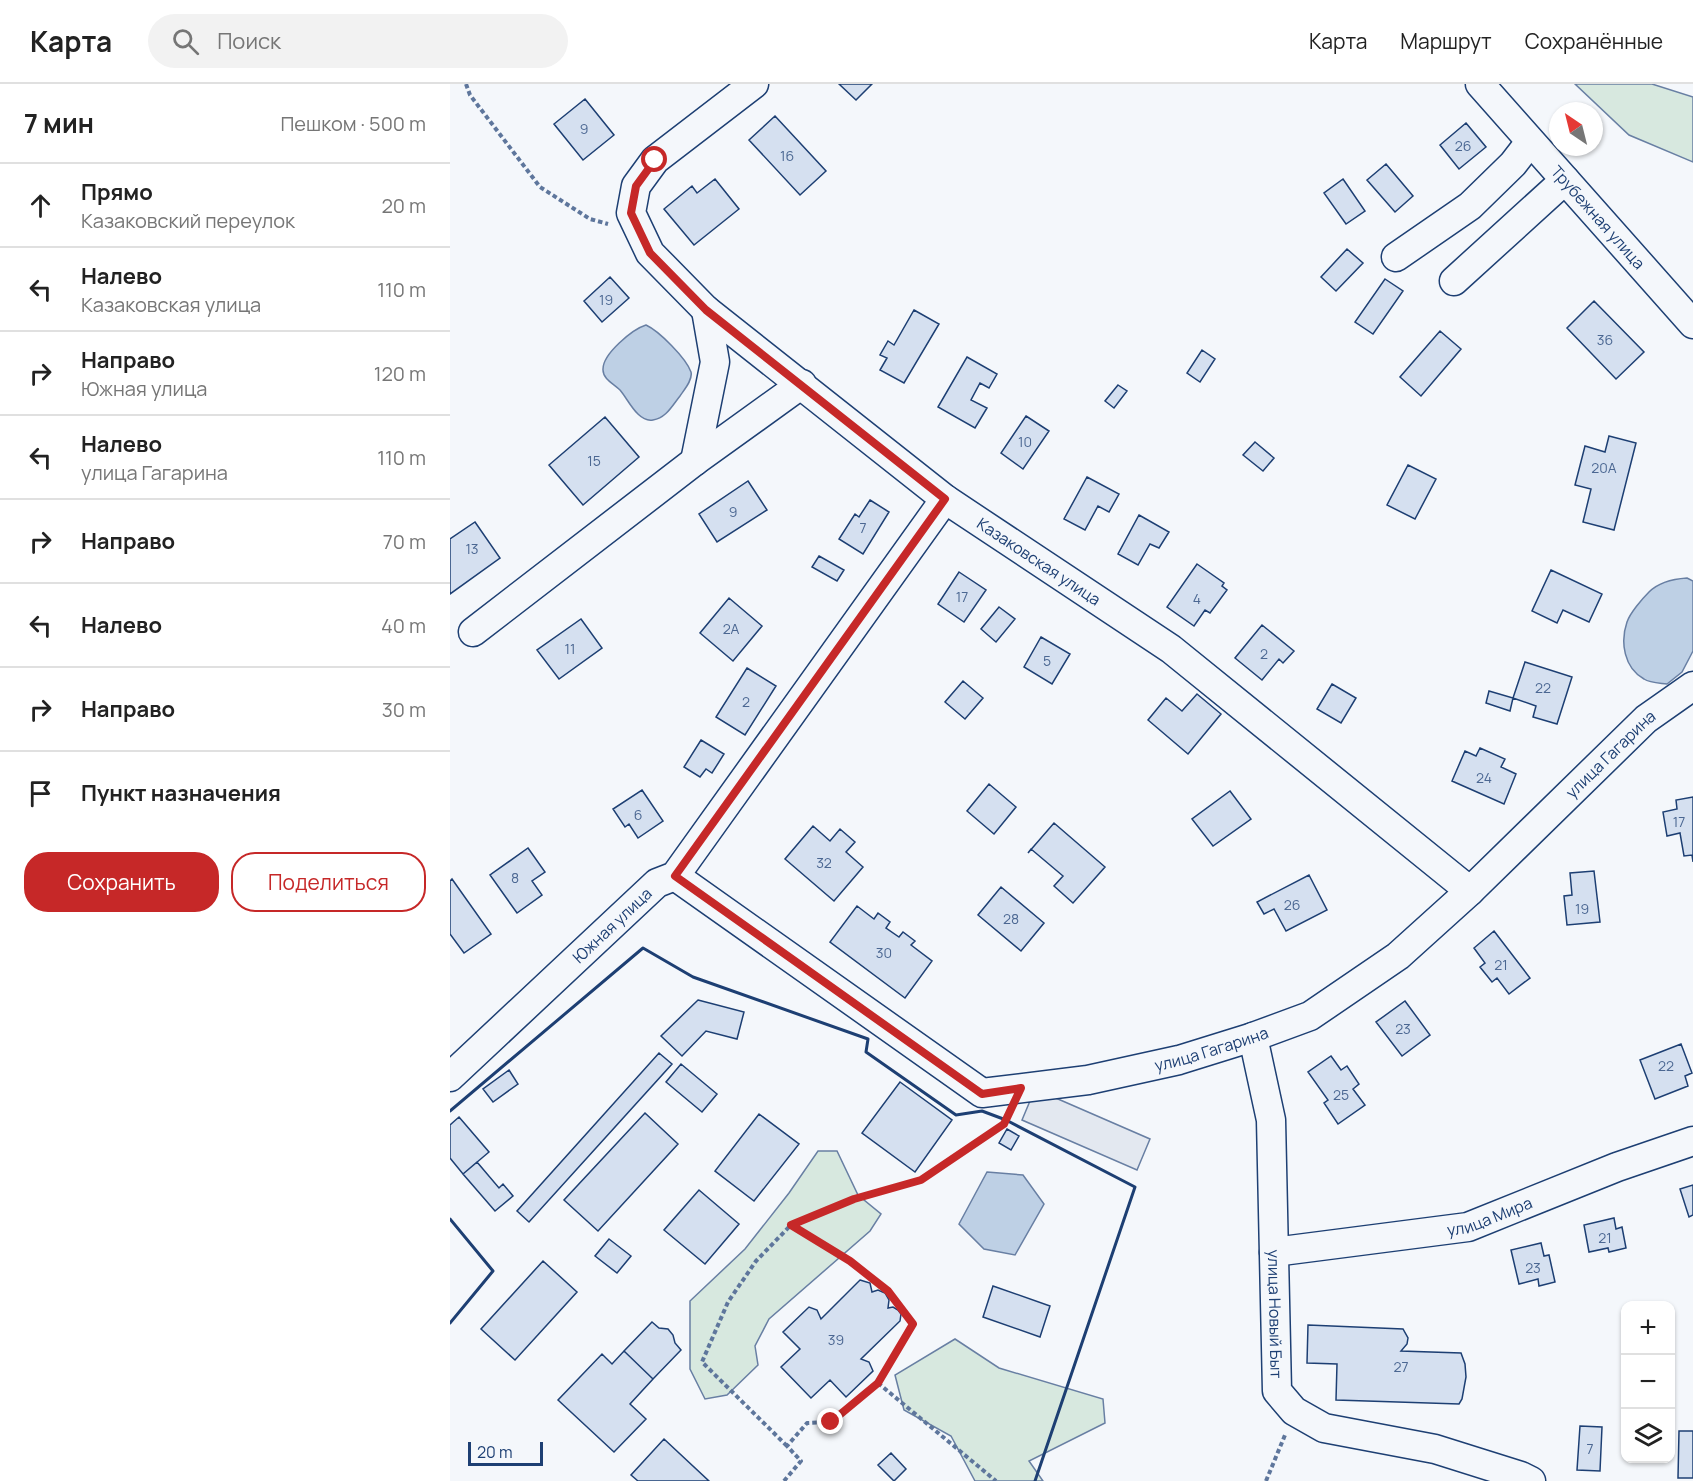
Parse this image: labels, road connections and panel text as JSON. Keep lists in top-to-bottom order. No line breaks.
{"streets":{"street":["Трубежная улица","Казаковская улица","улица Гагарина","Южная улица","улица Мира","улица Новый Быт"]},"crossings":[["Казаковская улица","улица Гагарина"],["Казаковская улица","Южная улица"],["улица Гагарина","Южная улица"],["улица Гагарина","улица Новый Быт"],["улица Мира","улица Новый Быт"]],"house_numbers":["9","26","16","19","36","10","15","20А","9","7","13","17","4","2А","11","2","5","22","2","24","6","17","32","8","26","19","28","30","21","23","22","25","21","23","39","27","7"],"scale_bar":"20 m","north":"top left","page":{"header":"Карта","search":"Поиск","nav":["Карта","Маршрут","Сохранённые"],"heading":["7 мин","Пешком · 500 m"],"list":[["Прямо","Казаковский переулок","20 m"],["Налево","Казаковская улица","110 m"],["Направо","Южная улица","120 m"],["Налево","улица Гагарина","110 m"],["Направо","70 m"],["Налево","40 m"],["Направо","30 m"],"Пункт назначения"],"buttons":["Сохранить","Поделиться"],"map_buttons":["+","−"],"scale":"20 m"}}
